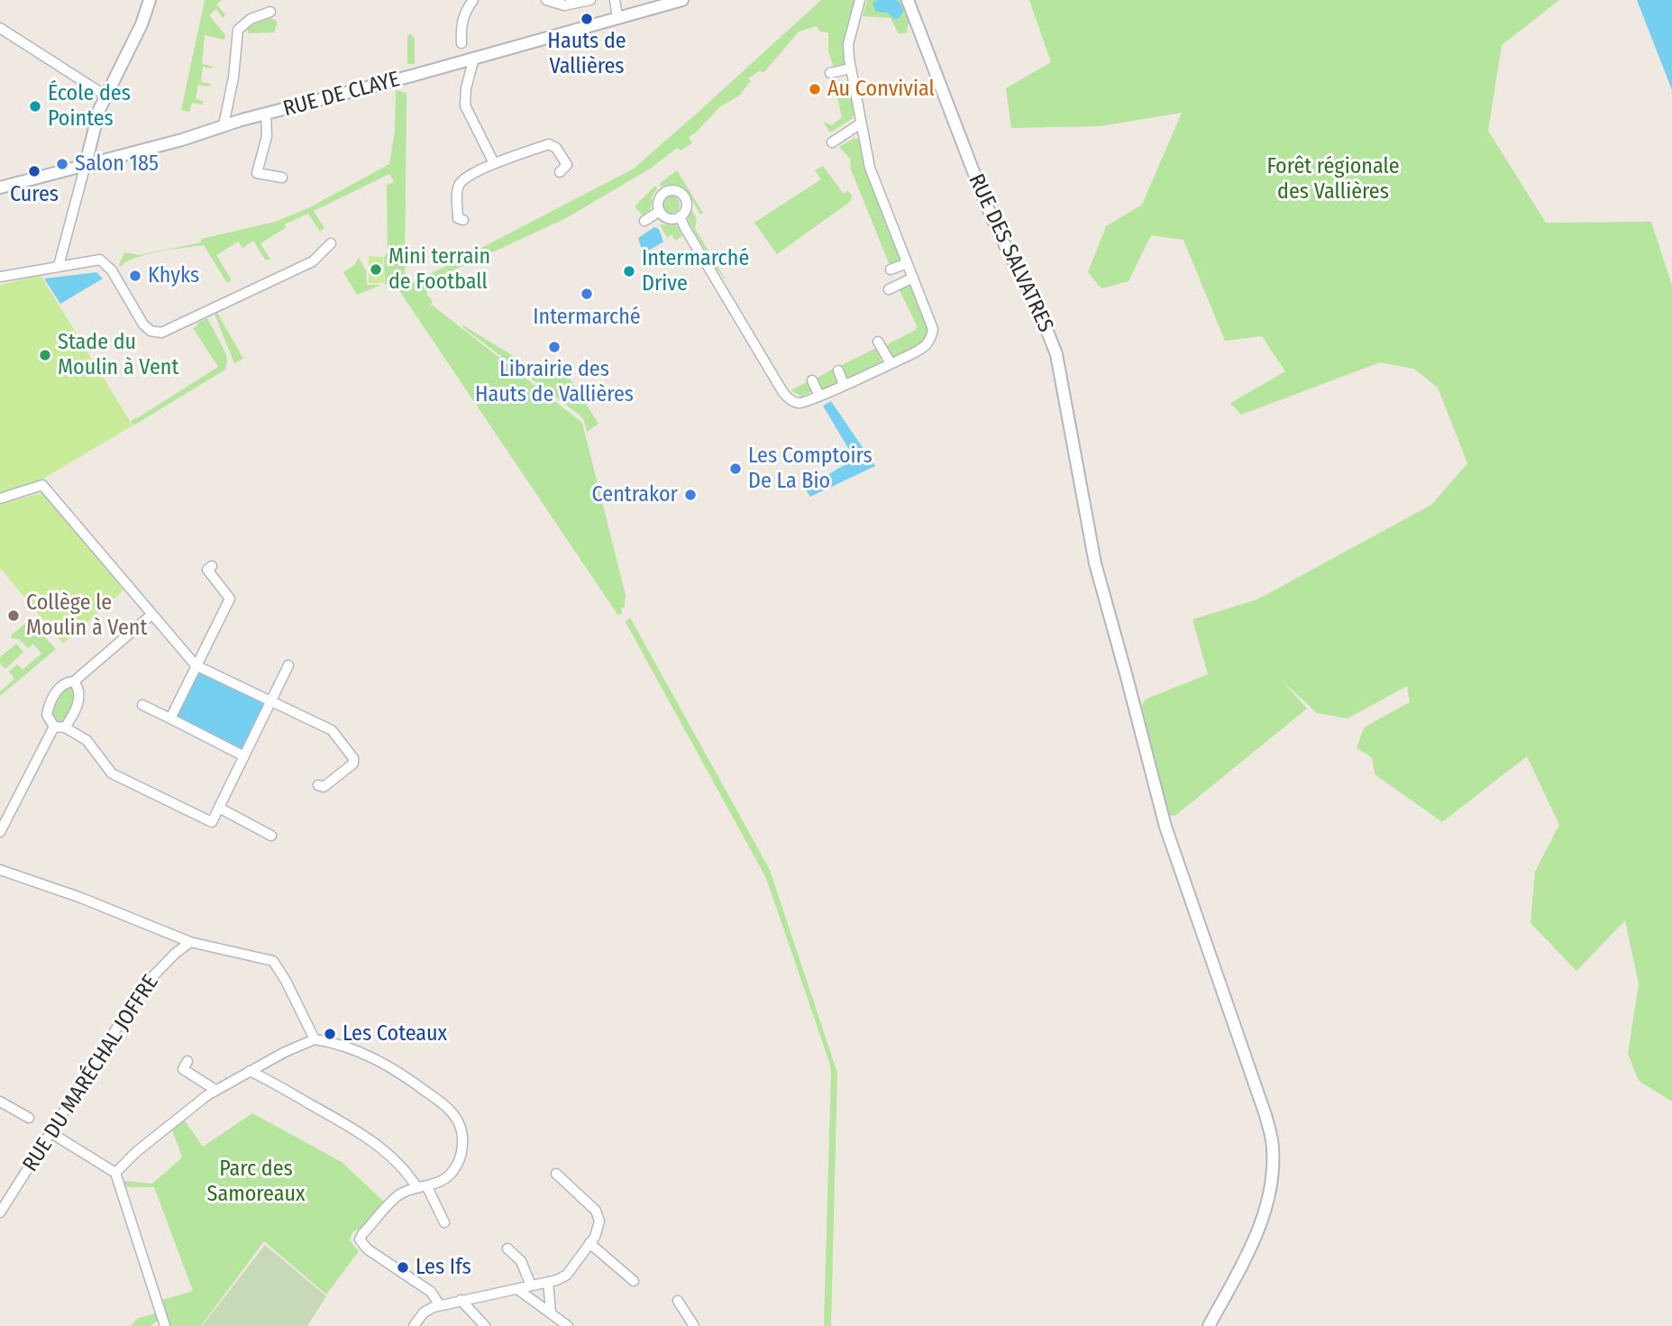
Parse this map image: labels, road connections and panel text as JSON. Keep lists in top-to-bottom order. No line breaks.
{"streets":{"street":["RUE DE CLAYE","RUE DES SALVATRES","RUE DU MARÉCHAL JOFFRE"]},"parks":["Forêt régionale des Vallières","Parc des Samoreaux"],"places":["Hauts de Vallières","Au Convivial","École des Pointes","Salon 185","Cures","Mini terrain de Football","Intermarché Drive","Khyks","Intermarché","Librairie des Hauts de Vallières","Stade du Moulin à Vent","Les Comptoirs De La Bio","Centrakor","Collège le Moulin à Vent","Les Coteaux","Les Ifs"]}
